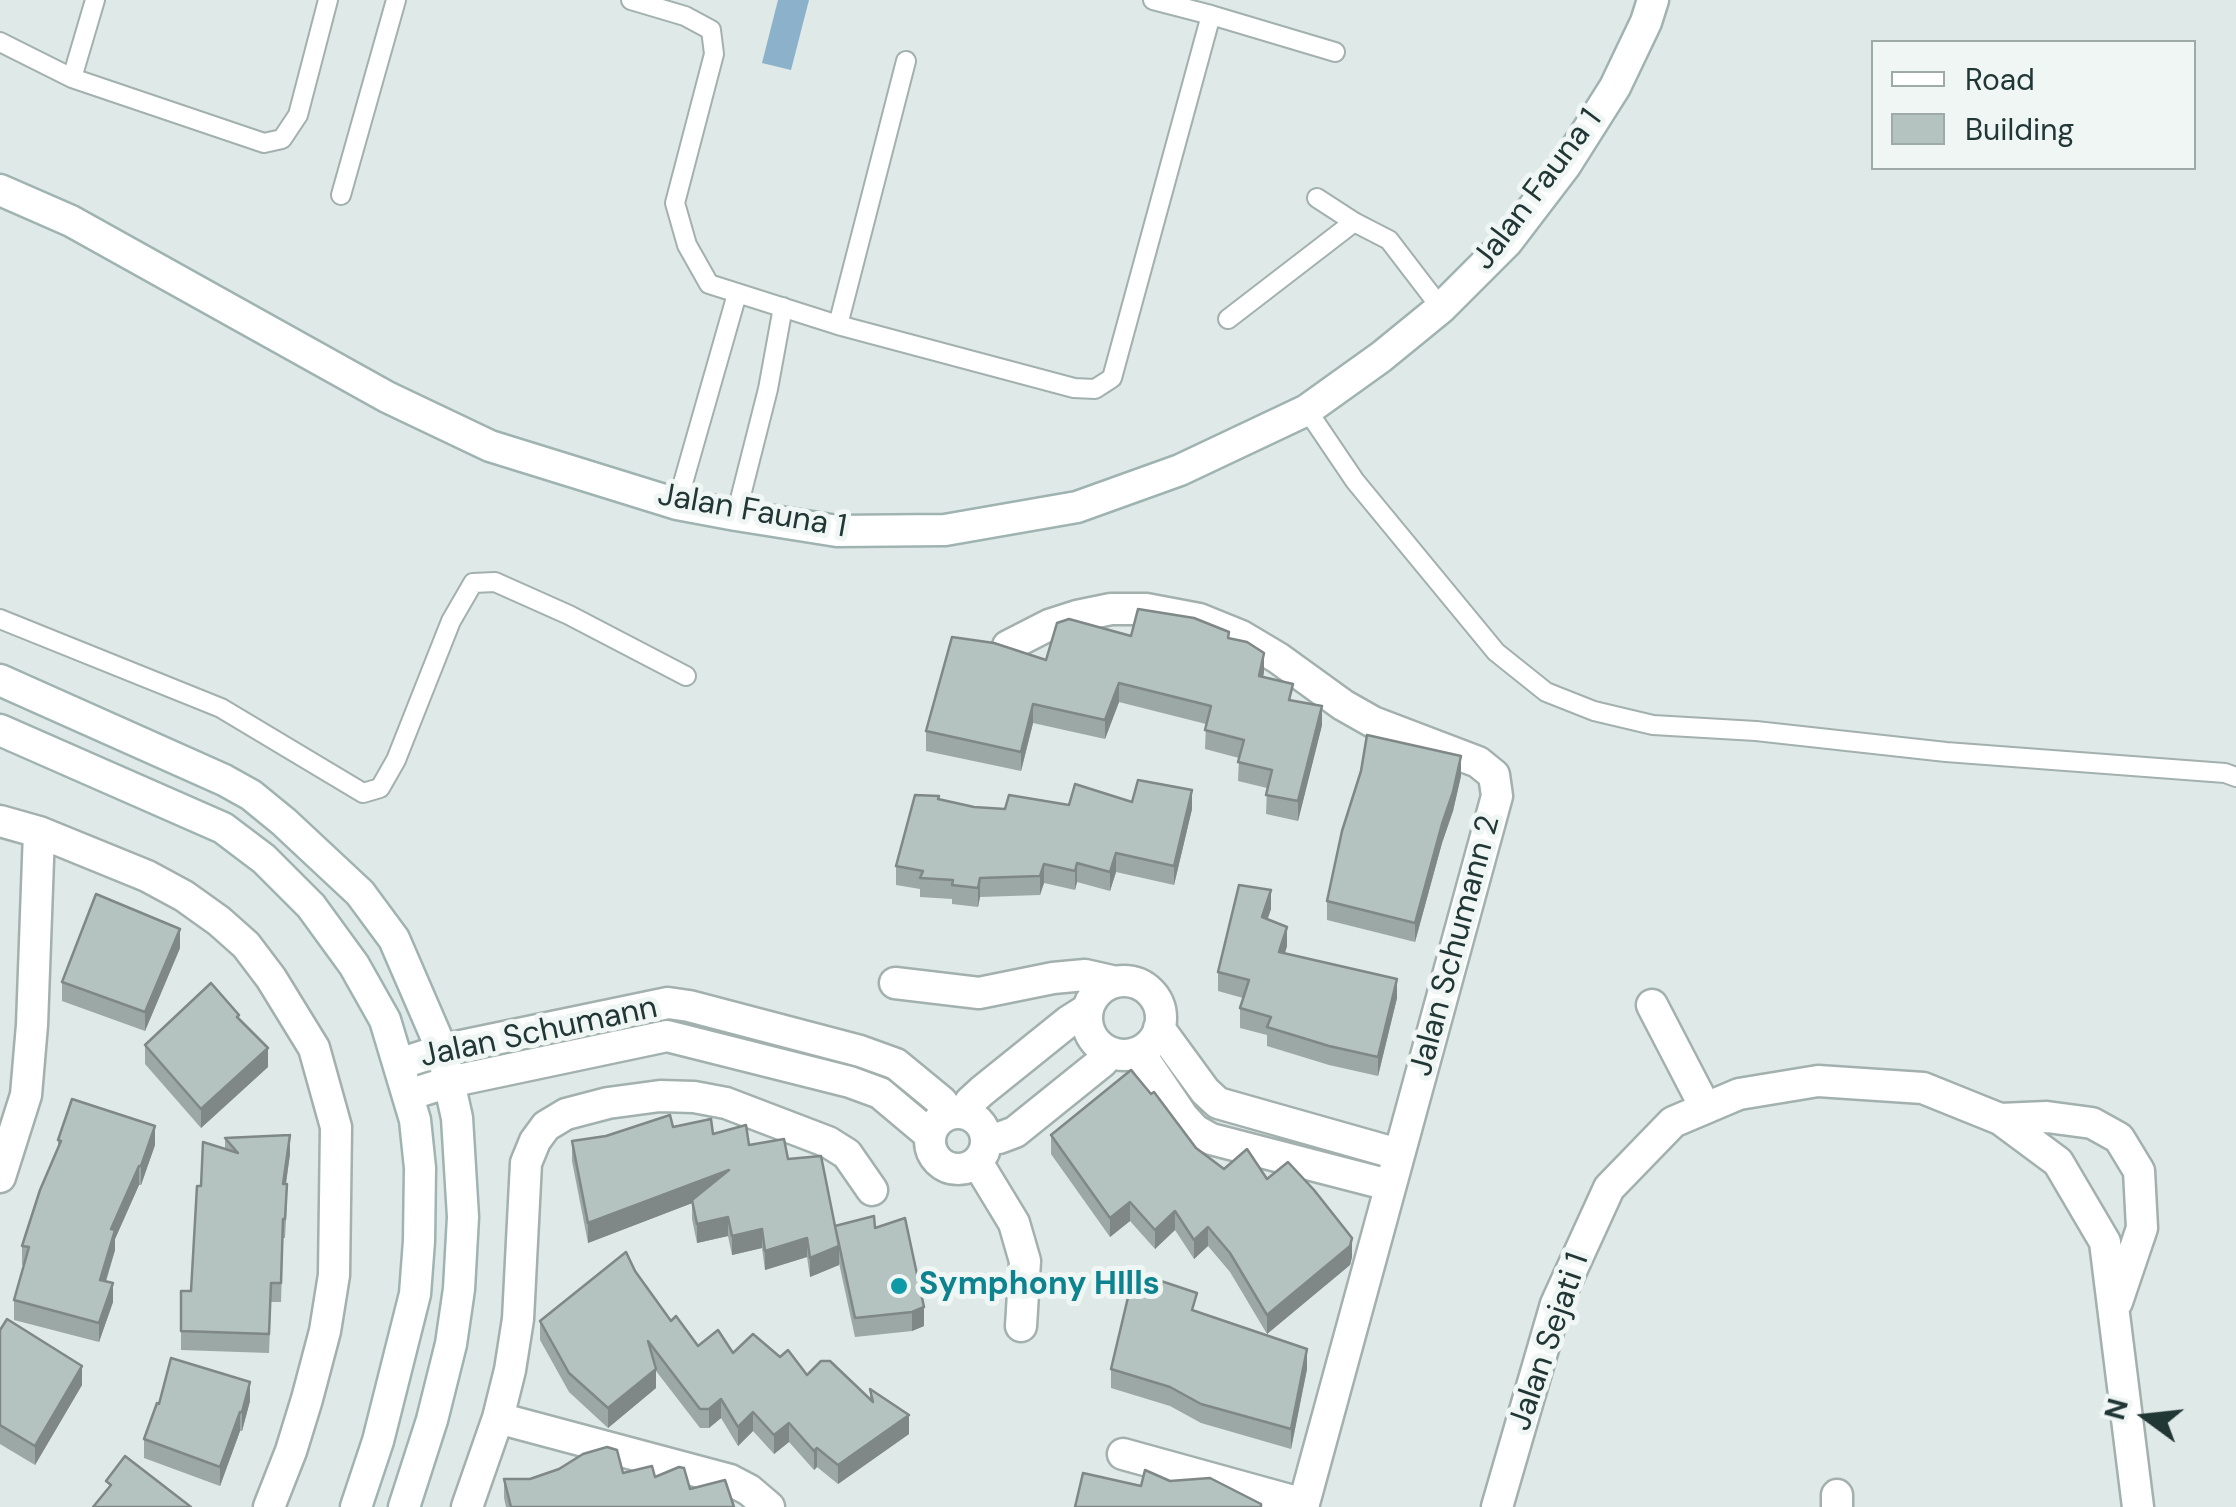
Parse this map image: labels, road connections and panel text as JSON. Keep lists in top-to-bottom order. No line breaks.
{"streets":{"street":["Jalan Fauna 1","Jalan Schumann 2","Jalan Schumann","Jalan Sejati 1"]},"places":["Symphony HIlls"],"legend":["Road","Building"],"north":"left"}
